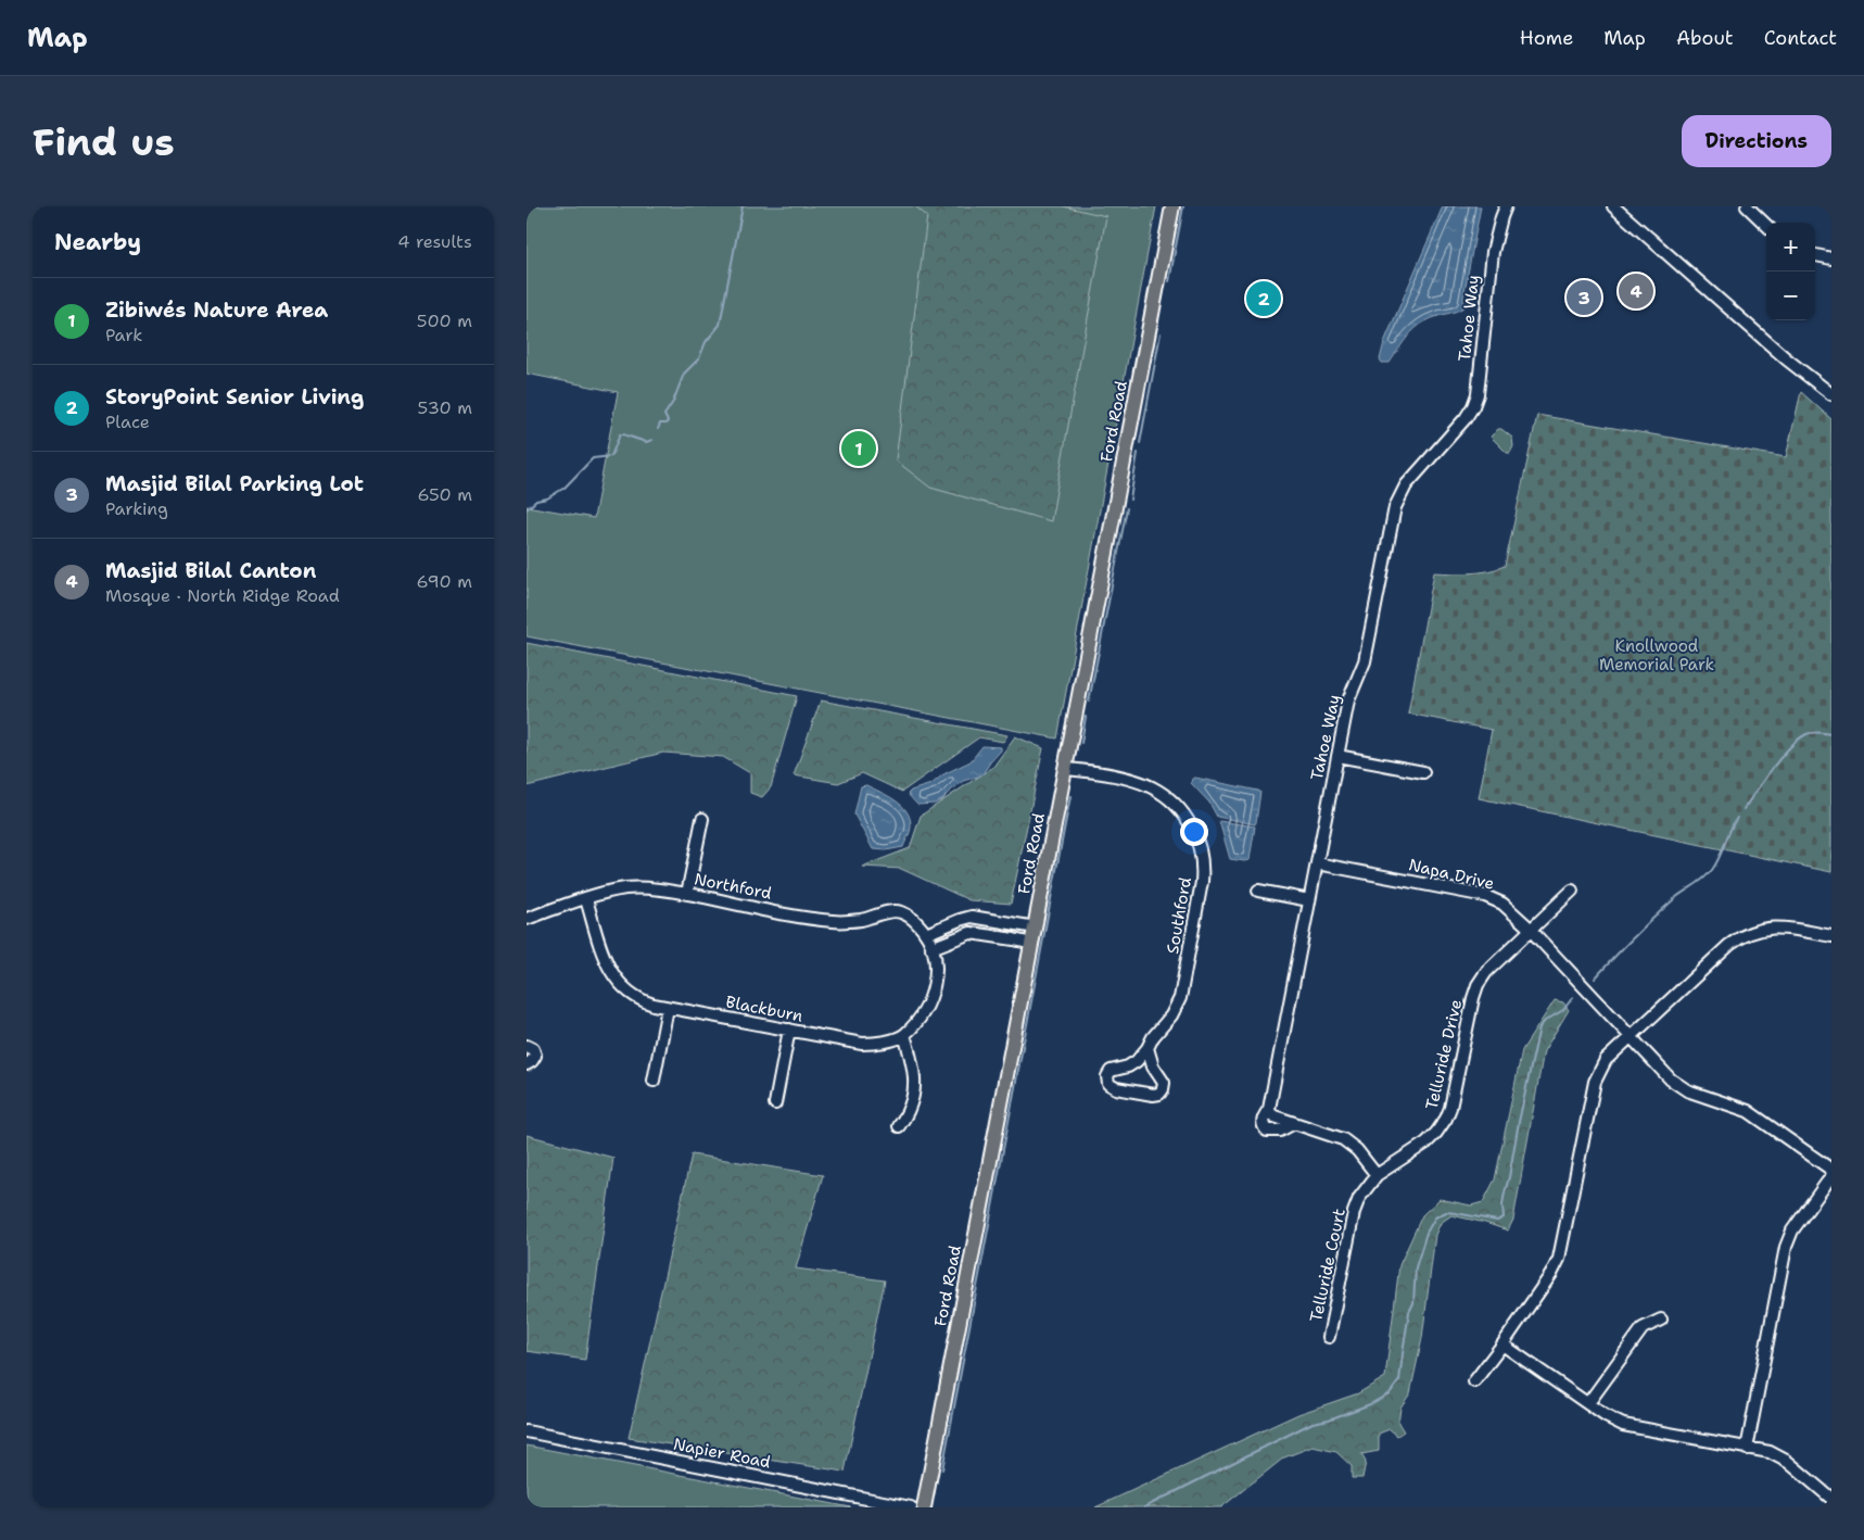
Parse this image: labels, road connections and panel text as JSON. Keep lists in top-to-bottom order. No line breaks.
{"streets":{"main road":["Ford Road"],"street":["Tahoe Way","Napa Drive","Northford","Southford","Blackburn","Telluride Drive","Telluride Court","Napier Road"]},"crossings":[["Tahoe Way","Napa Drive"],["Tahoe Way","Telluride Drive"],["Tahoe Way","Telluride Court"],["Ford Road","Southford"],["Napa Drive","Telluride Drive"],["Northford","Blackburn"],["Telluride Drive","Telluride Court"]],"parks":["Knollwood Memorial Park"],"page":{"header":"Map","nav":["Home","Map","About","Contact"],"buttons":"Directions","title":"Find us","heading":["Nearby","4 results"],"map_buttons":["+","−"],"pins":["4","3","2","1"],"list":[{"mark":"1","name":"Zibiwés Nature Area","note":"Park","value":"500 m"},{"mark":"2","name":"StoryPoint Senior Living","note":"Place","value":"530 m"},{"mark":"3","name":"Masjid Bilal Parking Lot","note":"Parking","value":"650 m"},{"mark":"4","name":"Masjid Bilal Canton","note":"Mosque · North Ridge Road","value":"690 m"}]}}
